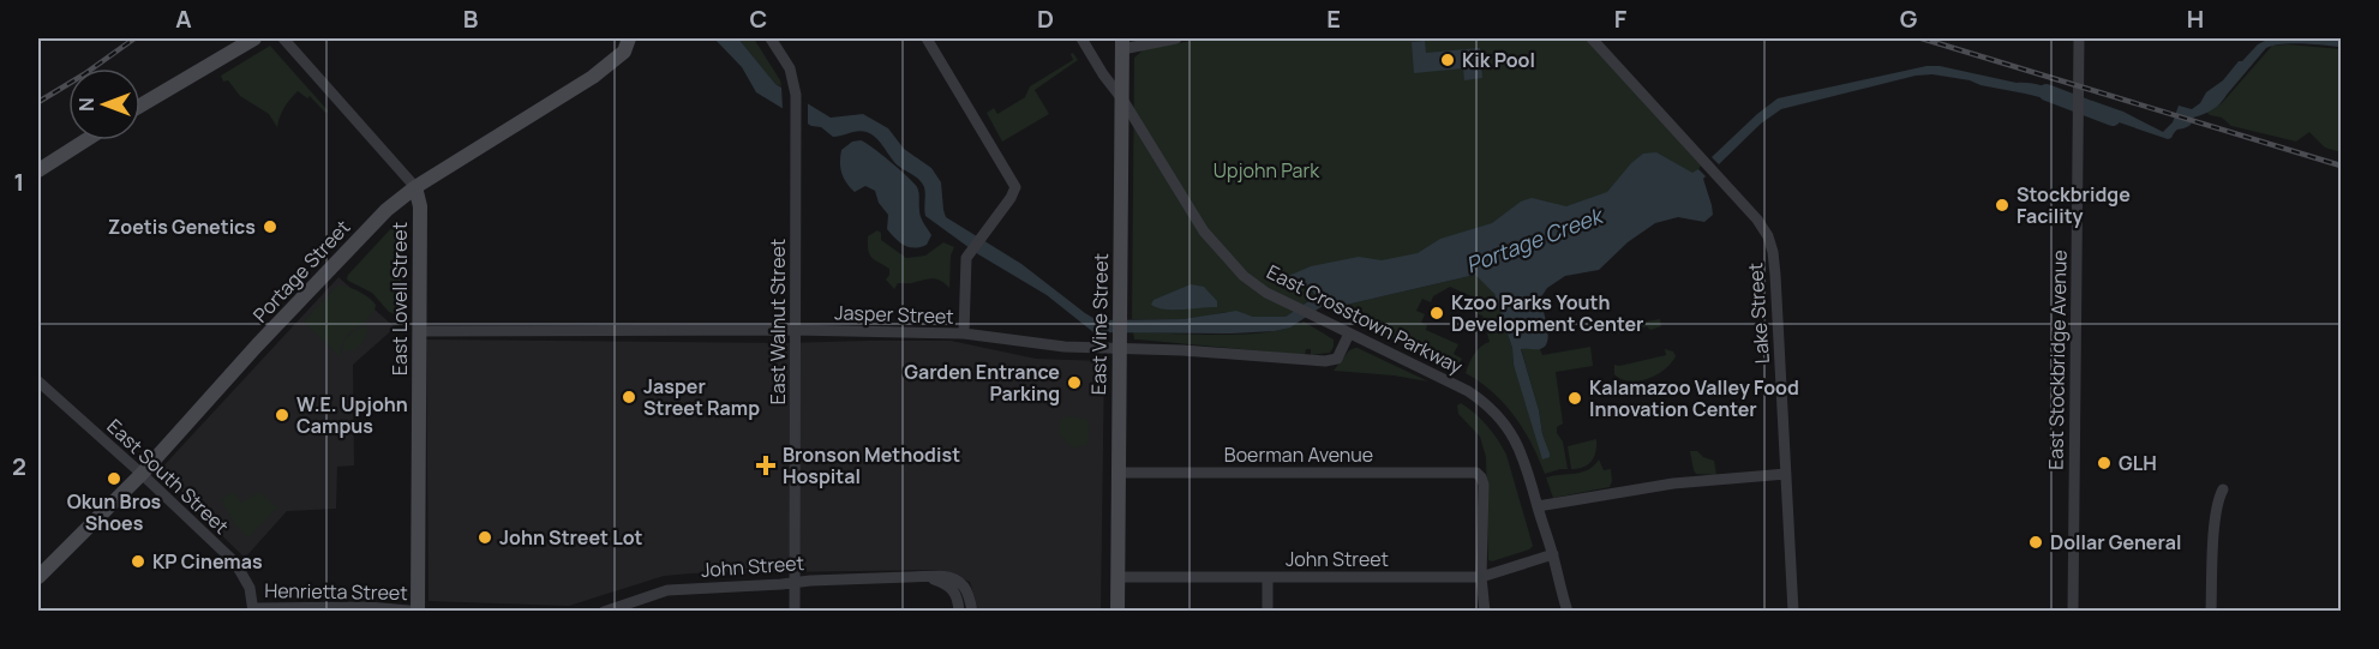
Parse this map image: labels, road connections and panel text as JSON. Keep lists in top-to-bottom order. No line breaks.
{"streets":{"street":["Portage Street","East Lovell Street","Lake Street","Jasper Street","East Crosstown Parkway","East Walnut Street","East Vine Street","East Stockbridge Avenue","Boerman Avenue","East South Street","John Street","Henrietta Street"]},"crossings":[["Portage Street","East Lovell Street"],["Portage Street","East South Street"],["East Lovell Street","Jasper Street"],["East Lovell Street","Henrietta Street"],["Jasper Street","East Crosstown Parkway"],["Jasper Street","East Walnut Street"],["Jasper Street","East Vine Street"],["East Crosstown Parkway","East Vine Street"],["East Crosstown Parkway","John Street"],["East Walnut Street","John Street"],["East Vine Street","Boerman Avenue"],["East Vine Street","John Street"],["Boerman Avenue","John Street"],["East South Street","Henrietta Street"]],"water":["Portage Creek"],"parks":["Upjohn Park"],"places":{"other":["Kik Pool","Stockbridge Facility","Zoetis Genetics","Kzoo Parks Youth Development Center","Garden Entrance Parking","Jasper Street Ramp","Kalamazoo Valley Food Innovation Center","W.E. Upjohn Campus","GLH","Okun Bros Shoes","John Street Lot","Dollar General","KP Cinemas"],"health":["Bronson Methodist Hospital"]},"north":"left","grid":{"columns":["A","B","C","D","E","F","G","H"],"rows":["1","2"]}}
